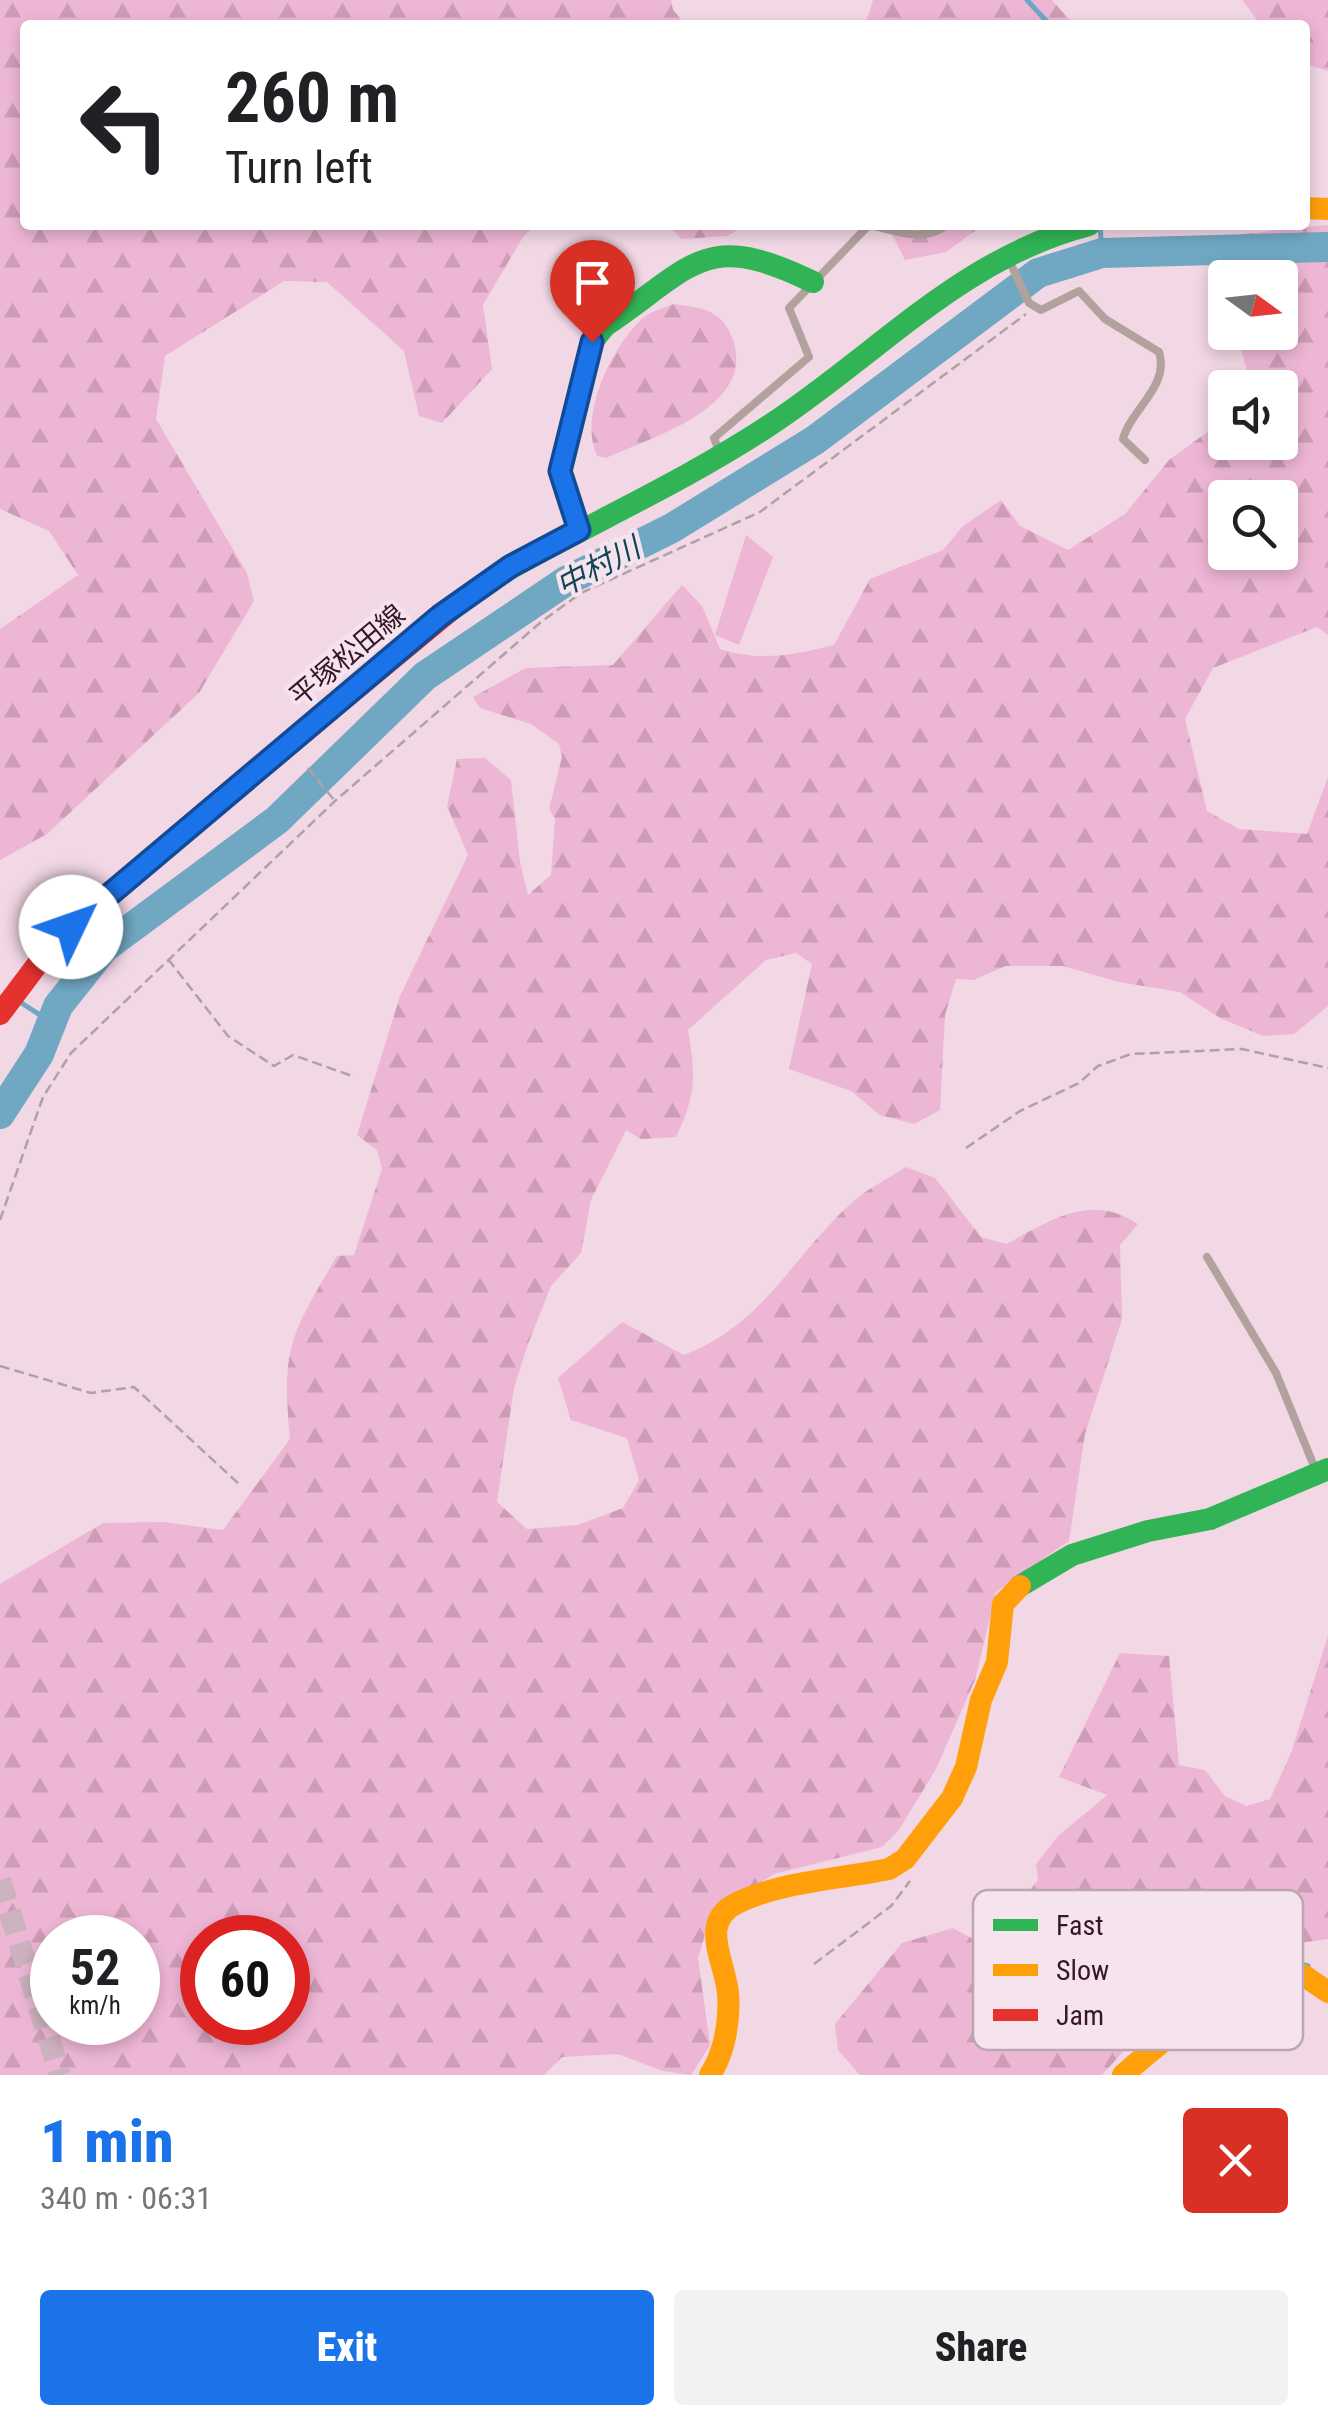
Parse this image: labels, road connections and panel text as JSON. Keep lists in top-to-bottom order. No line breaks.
{"streets":{"street":["平塚松田線"]},"water":["中村川"],"legend":["Fast","Slow","Jam"],"north":"right","page":{"turn":["260 m","Turn left"],"speed":"52 km/h","limit":"60","heading":["1 min","340 m · 06:31"],"buttons":["Exit","Share"]}}
